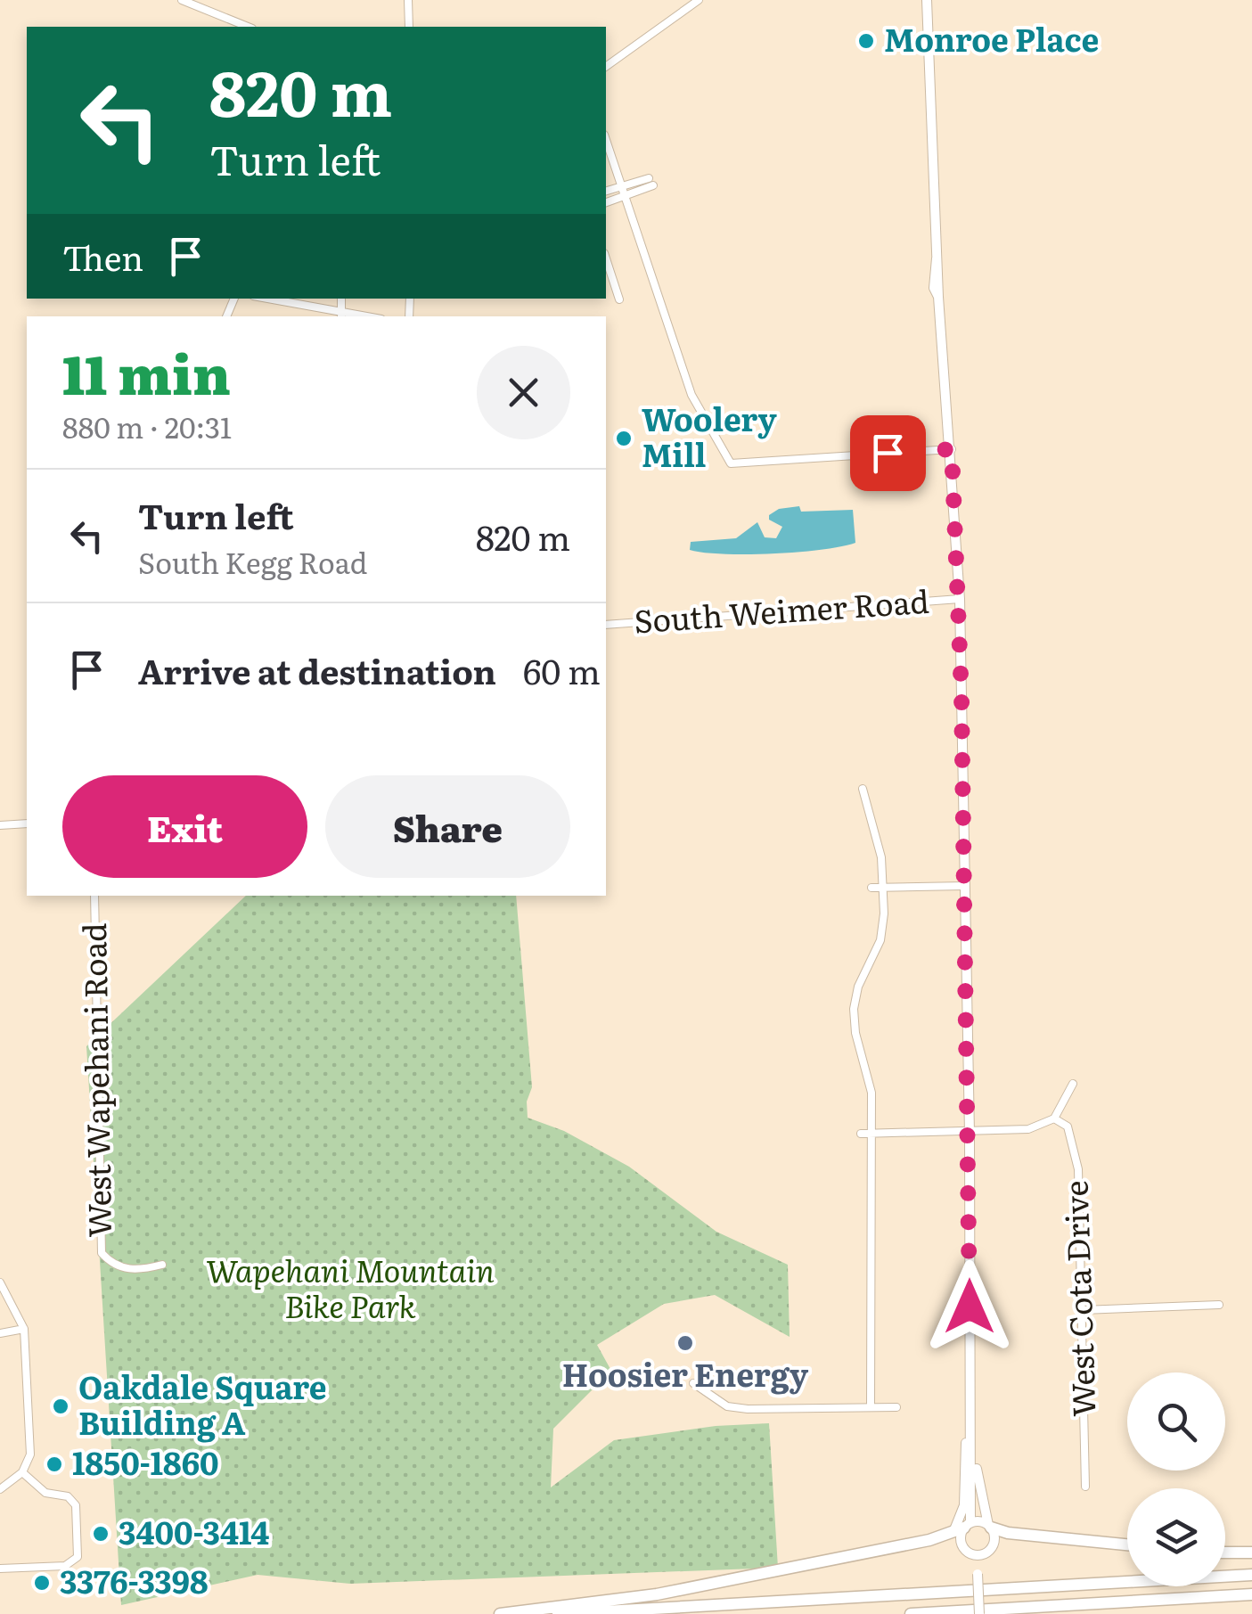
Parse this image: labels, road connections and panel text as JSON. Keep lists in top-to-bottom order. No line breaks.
{"streets":{"street":["South Weimer Road","West Wapehani Road","West Cota Drive"]},"parks":["Wapehani Mountain Bike Park"],"places":["Monroe Place","Woolery Mill","Hoosier Energy","Oakdale Square Building A","1850-1860","3400-3414","3376-3398"],"page":{"turn":["820 m","Turn left"],"then":"Then","heading":["11 min","880 m · 20:31"],"list":[{"name":"Turn left","note":"South Kegg Road","value":"820 m"},{"name":"Arrive at destination","value":"60 m"}],"buttons":["Exit","Share"]}}
